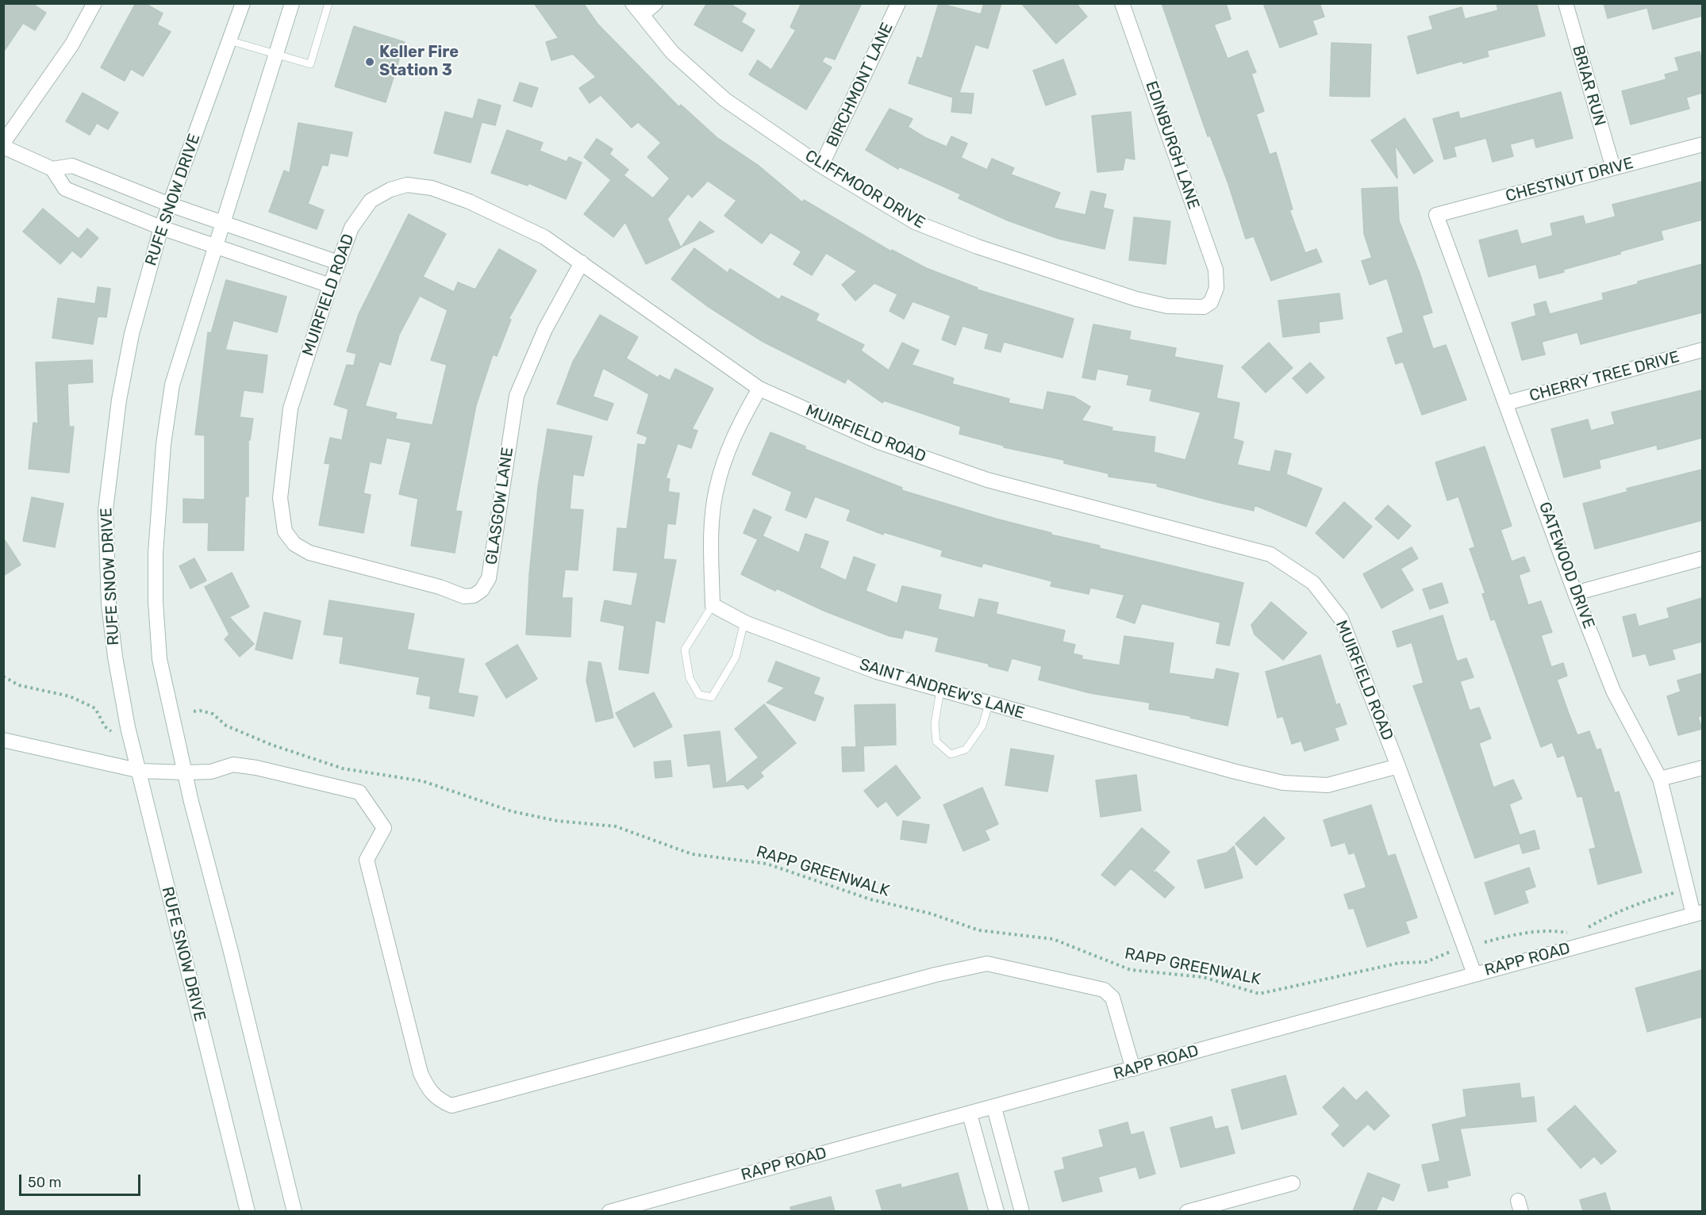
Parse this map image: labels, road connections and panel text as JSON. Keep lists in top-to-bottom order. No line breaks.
{"streets":{"street":["BIRCHMONT LANE","BRIAR RUN","EDINBURGH LANE","CHESTNUT DRIVE","CLIFFMOOR DRIVE","RUFE SNOW DRIVE","MUIRFIELD ROAD","CHERRY TREE DRIVE","GLASGOW LANE","GATEWOOD DRIVE","SAINT ANDREW'S LANE","RAPP ROAD"],"path":["RAPP GREENWALK"]},"crossings":[["BIRCHMONT LANE","CLIFFMOOR DRIVE"],["BRIAR RUN","CHESTNUT DRIVE"],["EDINBURGH LANE","CLIFFMOOR DRIVE"],["CHESTNUT DRIVE","GATEWOOD DRIVE"],["MUIRFIELD ROAD","GLASGOW LANE"],["MUIRFIELD ROAD","SAINT ANDREW'S LANE"],["MUIRFIELD ROAD","RAPP ROAD"],["CHERRY TREE DRIVE","GATEWOOD DRIVE"],["GATEWOOD DRIVE","RAPP ROAD"]],"places":["Keller Fire Station 3"],"scale_bar":"50 m"}
